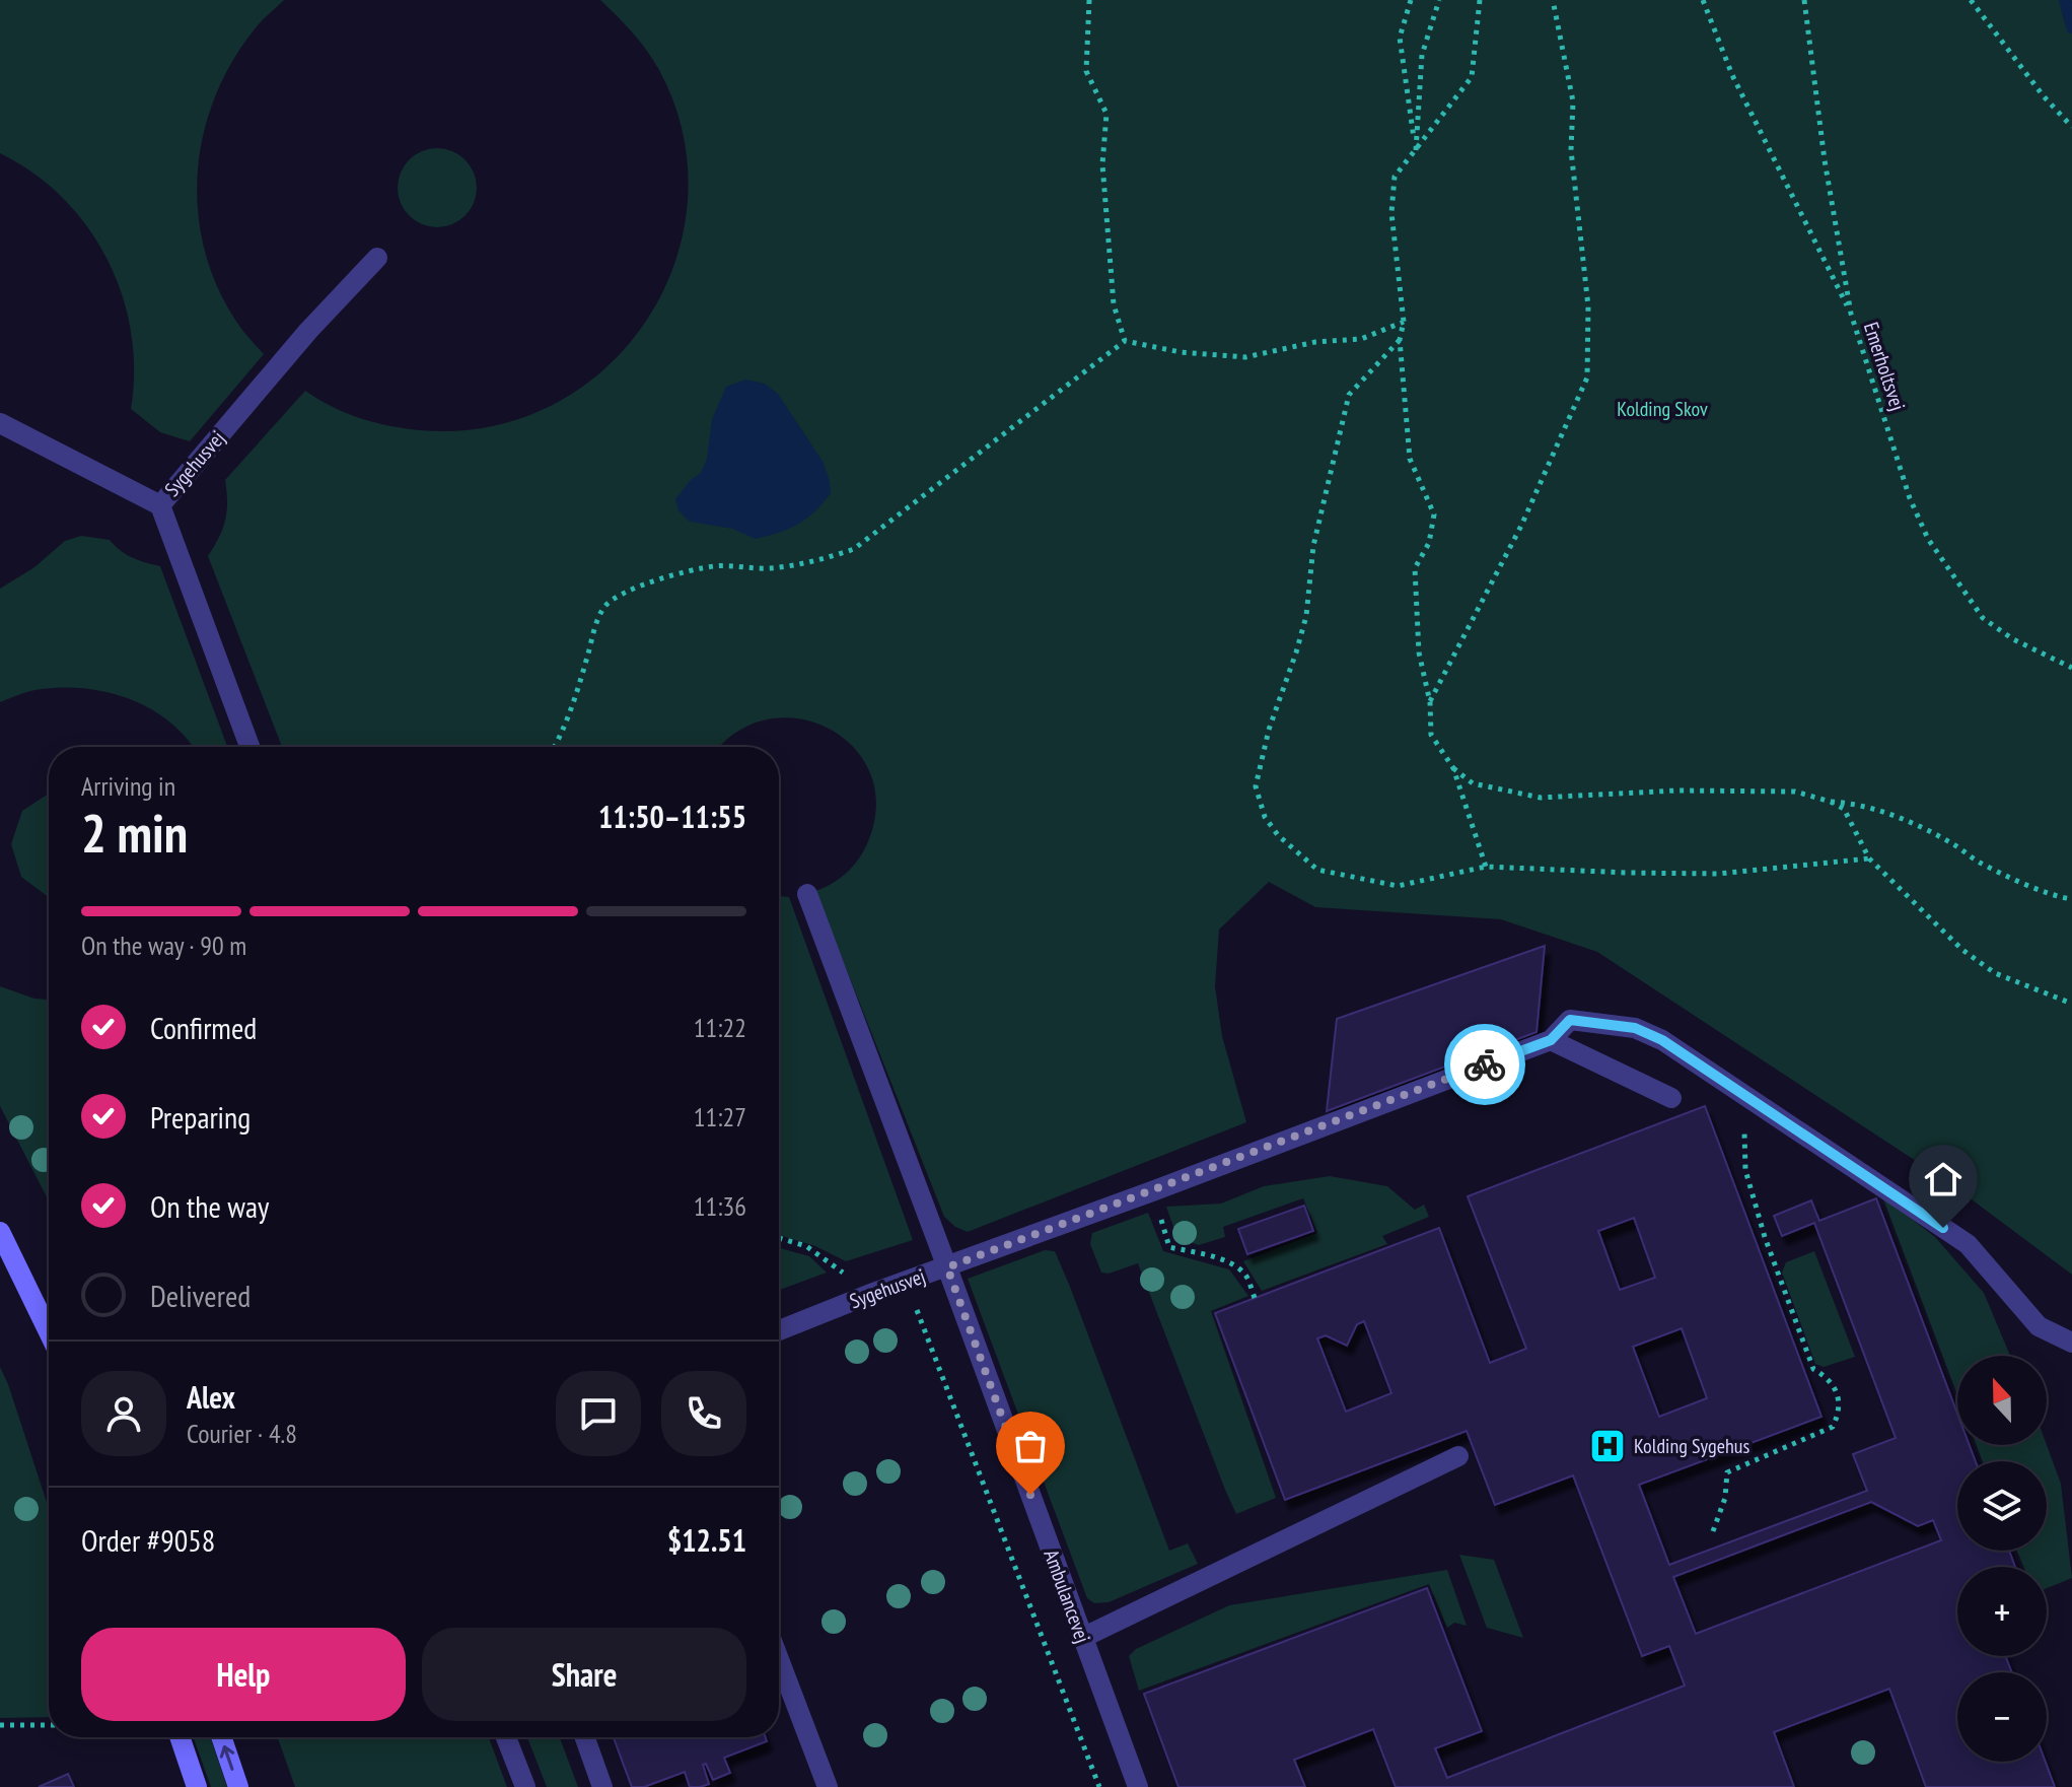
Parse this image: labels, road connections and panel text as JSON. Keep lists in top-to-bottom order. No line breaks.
{"streets":{"lane":["Sygehusvej","Ambulancevej"],"path":["Emerholtsvej"]},"crossings":[["Sygehusvej","Ambulancevej"]],"parks":["Kolding Skov"],"places":{"hospital":["Kolding Sygehus"]},"north":"top","page":{"heading":["2 min","Arriving in","11:50–11:55"],"panel":["Alex","Courier · 4.8","Order #9058","$12.51"],"bar":"On the way · 90 m","list":[["Confirmed","11:22"],["Preparing","11:27"],["On the way","11:36"],"Delivered"],"map_buttons":["+","−"],"buttons":["Help","Share"]}}
